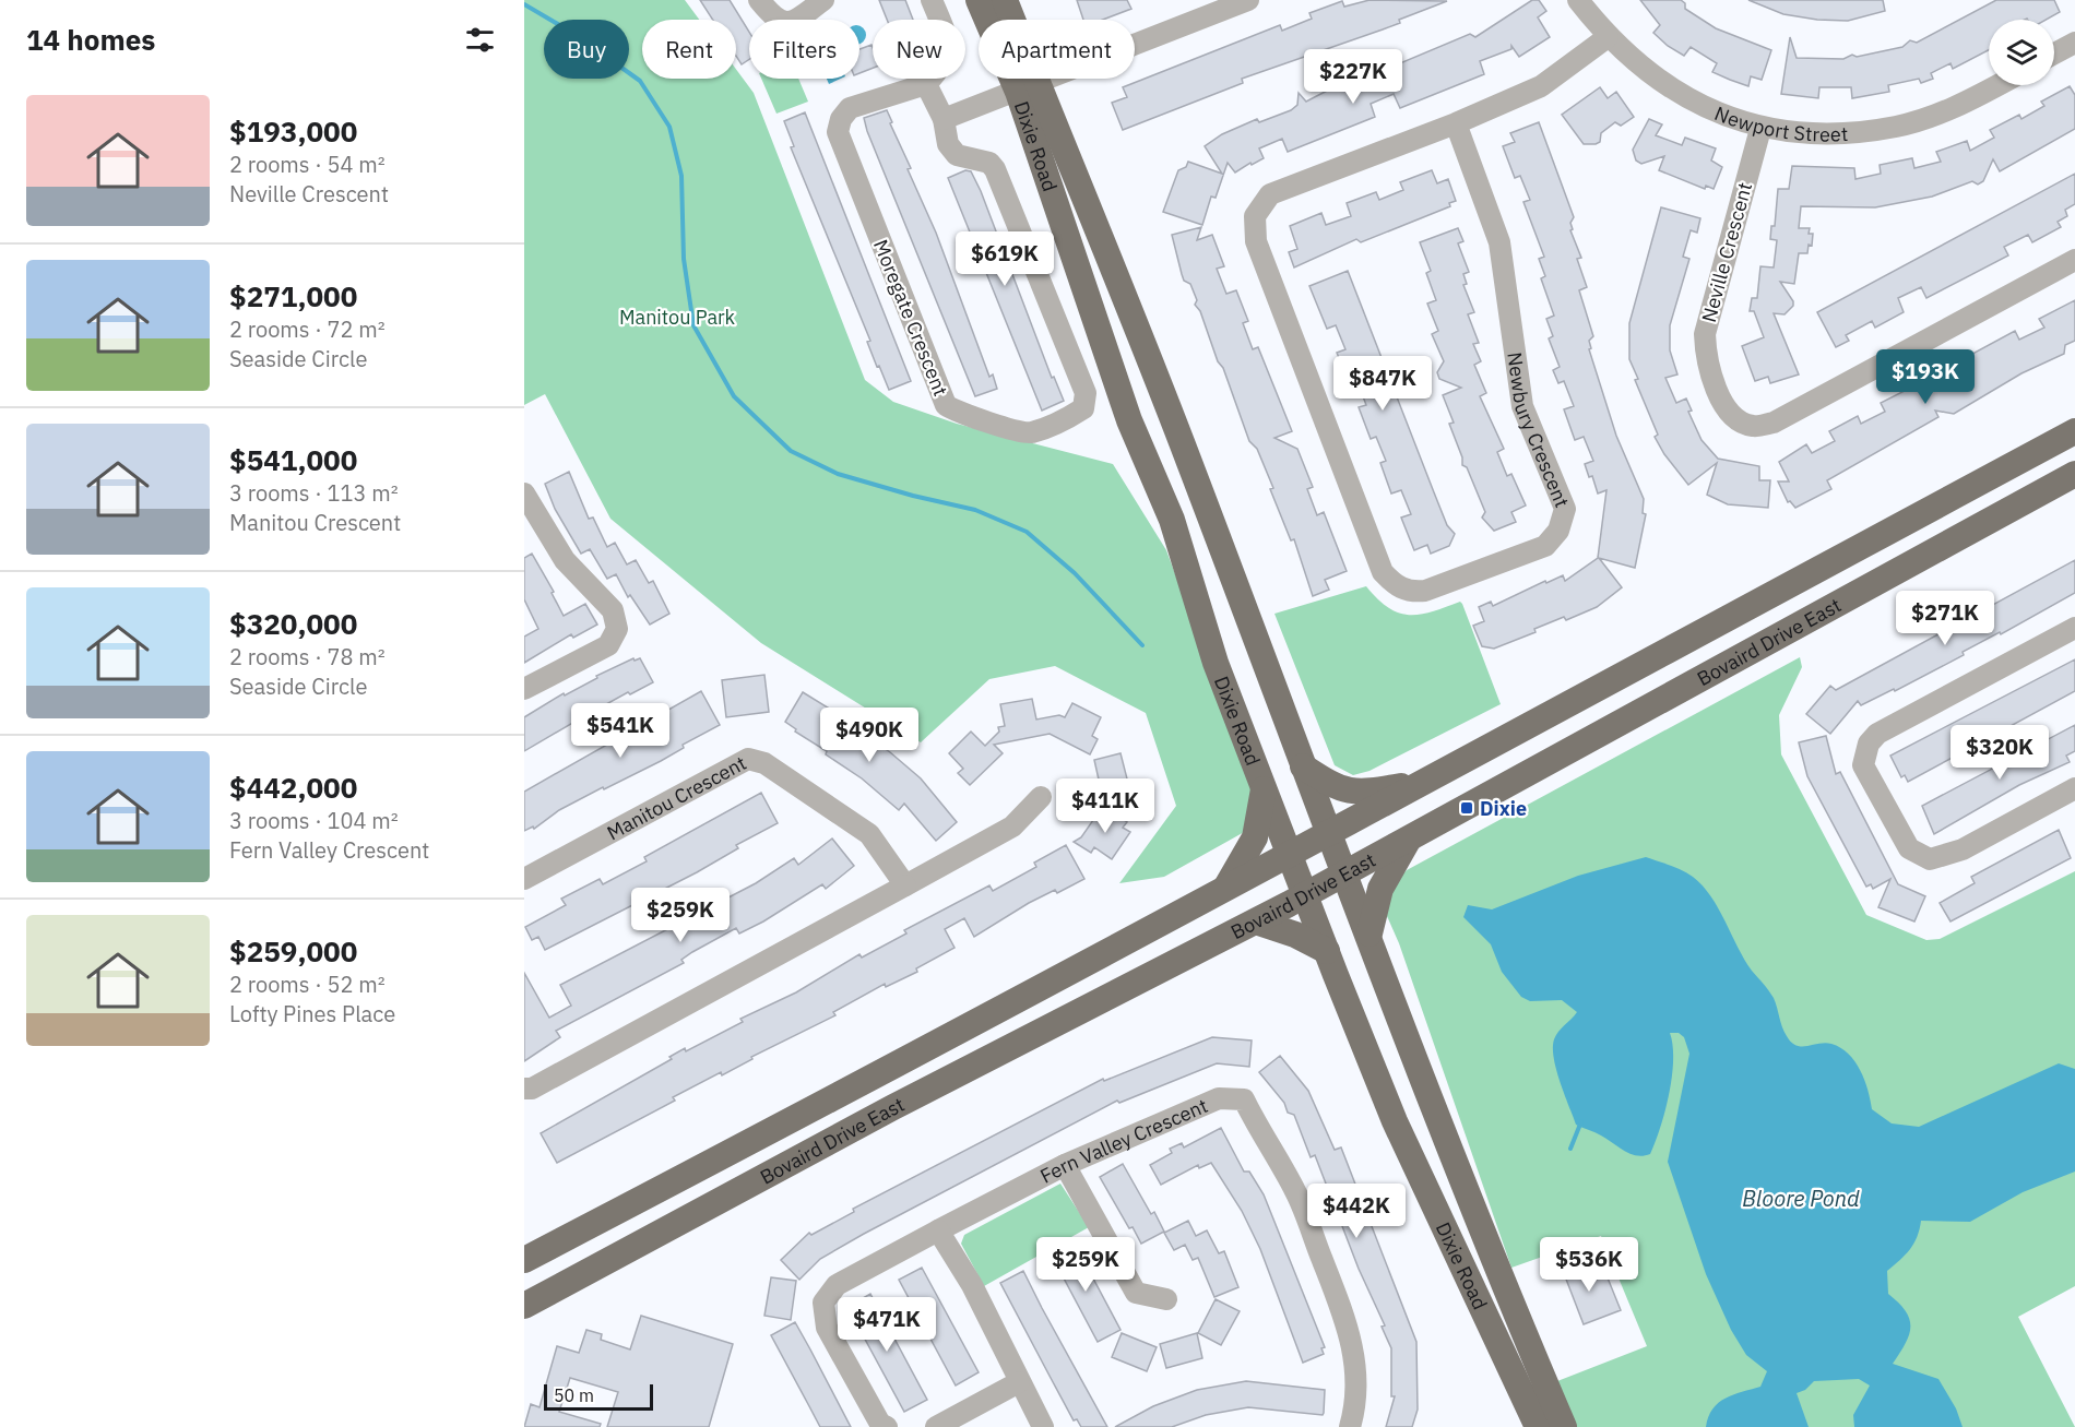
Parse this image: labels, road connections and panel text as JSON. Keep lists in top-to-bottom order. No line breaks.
{"streets":{"main road":["Dixie Road","Bovaird Drive East"],"street":["Newport Street","Neville Crescent","Moregate Crescent","Newbury Crescent","Manitou Crescent","Fern Valley Crescent"]},"crossings":[["Newport Street","Neville Crescent"],["Newport Street","Newbury Crescent"],["Dixie Road","Bovaird Drive East"]],"water":["Bloore Pond"],"parks":["Manitou Park"],"places":{"transit":["Dixie"]},"scale_bar":"50 m","page":{"heading":"14 homes","chip":["Buy","Rent","Filters","New","Apartment"],"price":["$227K","$619K","$193K","$847K","$271K","$541K","$490K","$320K","$411K","$259K","$442K","$259K","$536K","$471K"],"list":[{"name":"$193,000","note":"2 rooms · 54 m² · Neville Crescent"},{"name":"$271,000","note":"2 rooms · 72 m² · Seaside Circle"},{"name":"$541,000","note":"3 rooms · 113 m² · Manitou Crescent"},{"name":"$320,000","note":"2 rooms · 78 m² · Seaside Circle"},{"name":"$442,000","note":"3 rooms · 104 m² · Fern Valley Crescent"},{"name":"$259,000","note":"2 rooms · 52 m² · Lofty Pines Place"}],"scale":"50 m"}}
